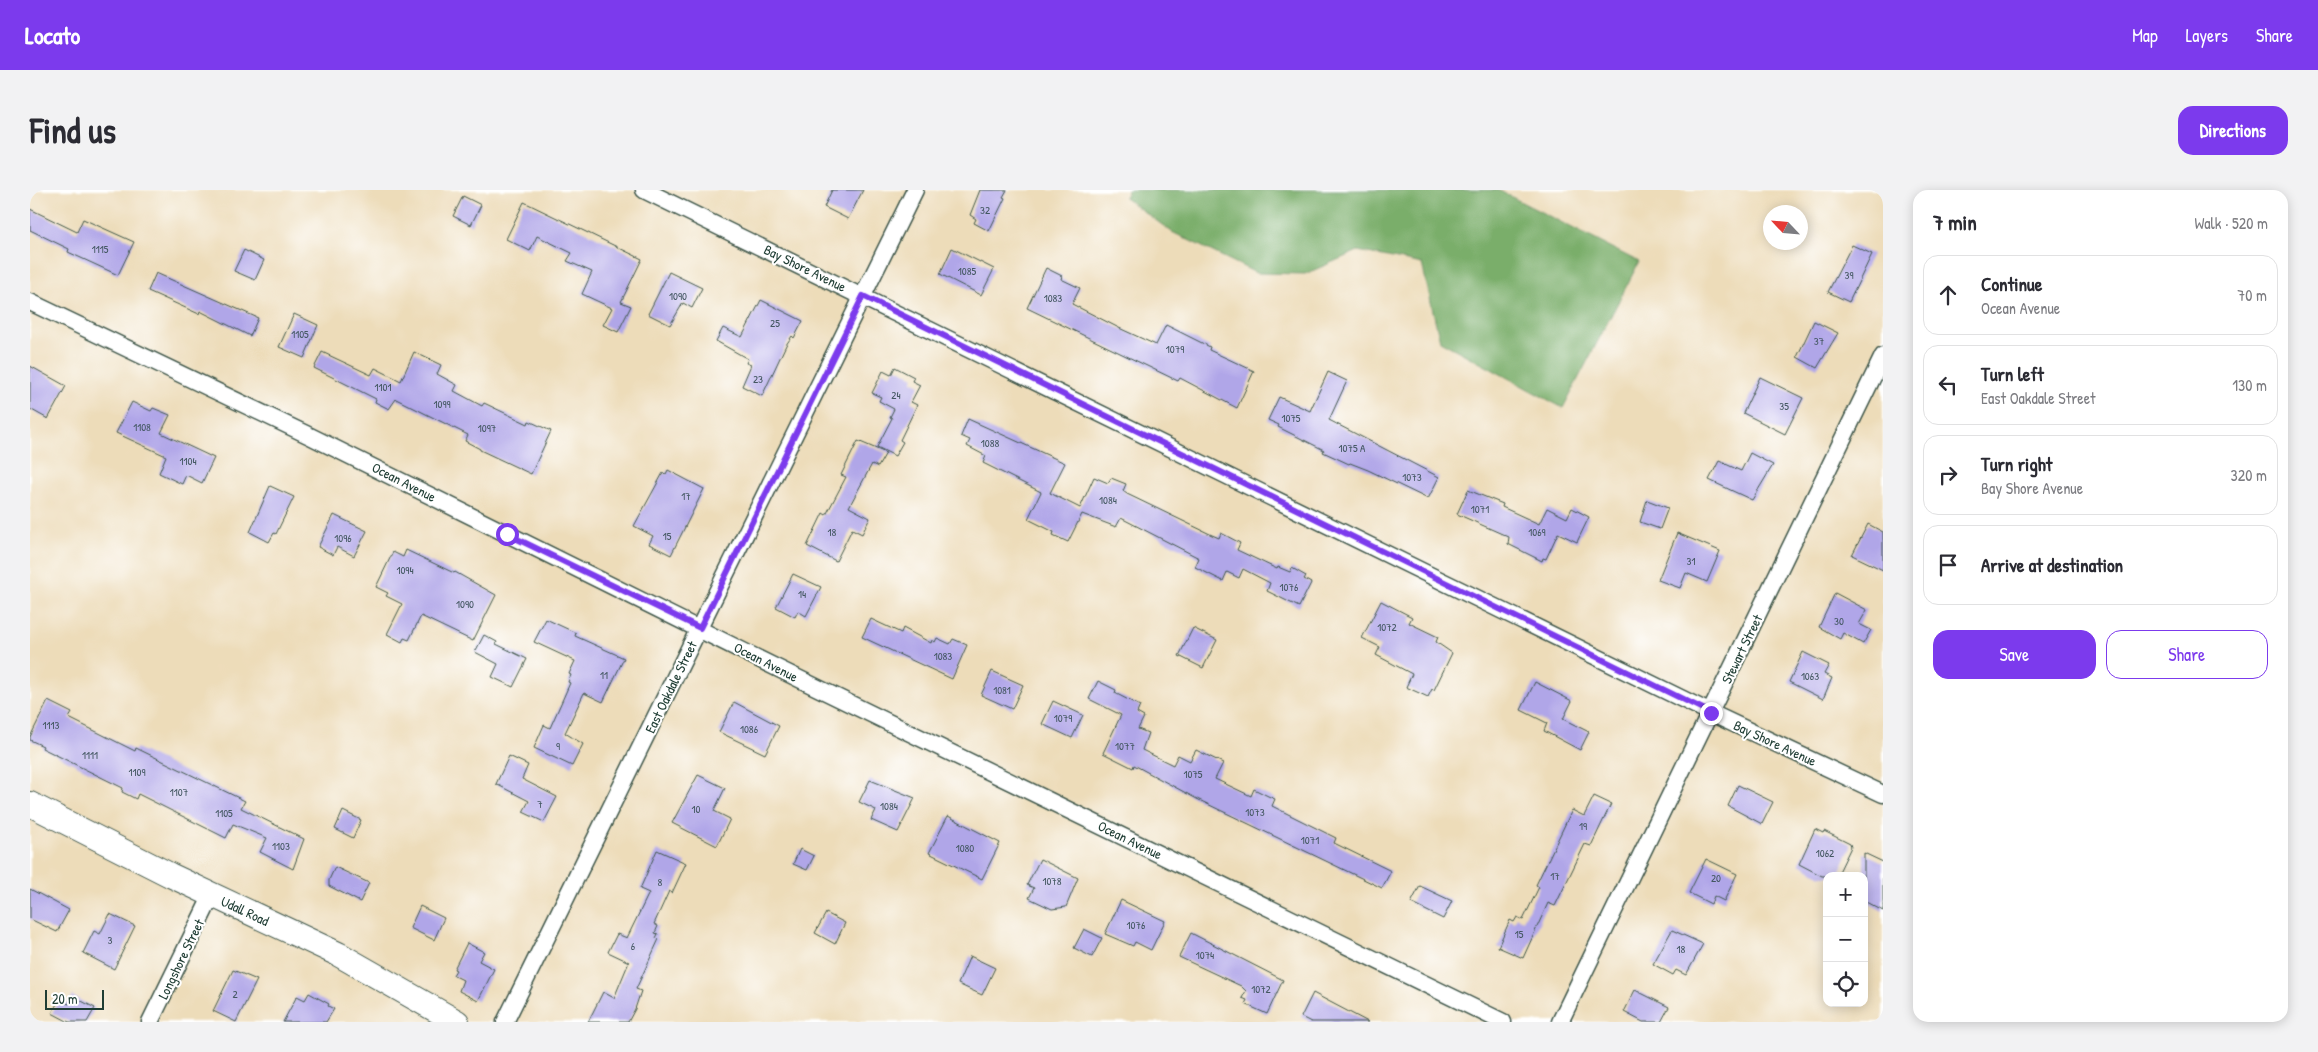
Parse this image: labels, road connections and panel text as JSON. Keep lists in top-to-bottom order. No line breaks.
{"streets":{"street":["Bay Shore Avenue","Ocean Avenue","Stewart Street","East Oakdale Street","Udall Road","Longshore Street"]},"crossings":[["Bay Shore Avenue","Stewart Street"],["Bay Shore Avenue","East Oakdale Street"],["Ocean Avenue","East Oakdale Street"],["Udall Road","Longshore Street"]],"house_numbers":["32","1115","1085","39","1090","1083","25","1105","37","1079","23","1101","24","1099","35","1075","1108","1097","1088","1075 A","1104","1073","17","1084","1071","18","1069","15","1096","31","1094","1076","14","1090","30","1072","1083","11","1063","1081","1079","1113","1086","9","1077","1111","1109","1075","1107","7","1084","10","1073","1105","19","1071","1103","1080","1062","17","20","1078","8","1076","15","3","6","18","1074","1072","2"],"scale_bar":"20 m","north":"top left","page":{"header":"Locato","nav":["Map","Layers","Share"],"buttons":["Directions",["Save","Share"]],"title":"Find us","heading":["7 min","Walk · 520 m"],"list":[["Continue","Ocean Avenue","70 m"],["Turn left","East Oakdale Street","130 m"],["Turn right","Bay Shore Avenue","320 m"],"Arrive at destination"],"map_buttons":["+","−"],"scale":"20 m"}}
